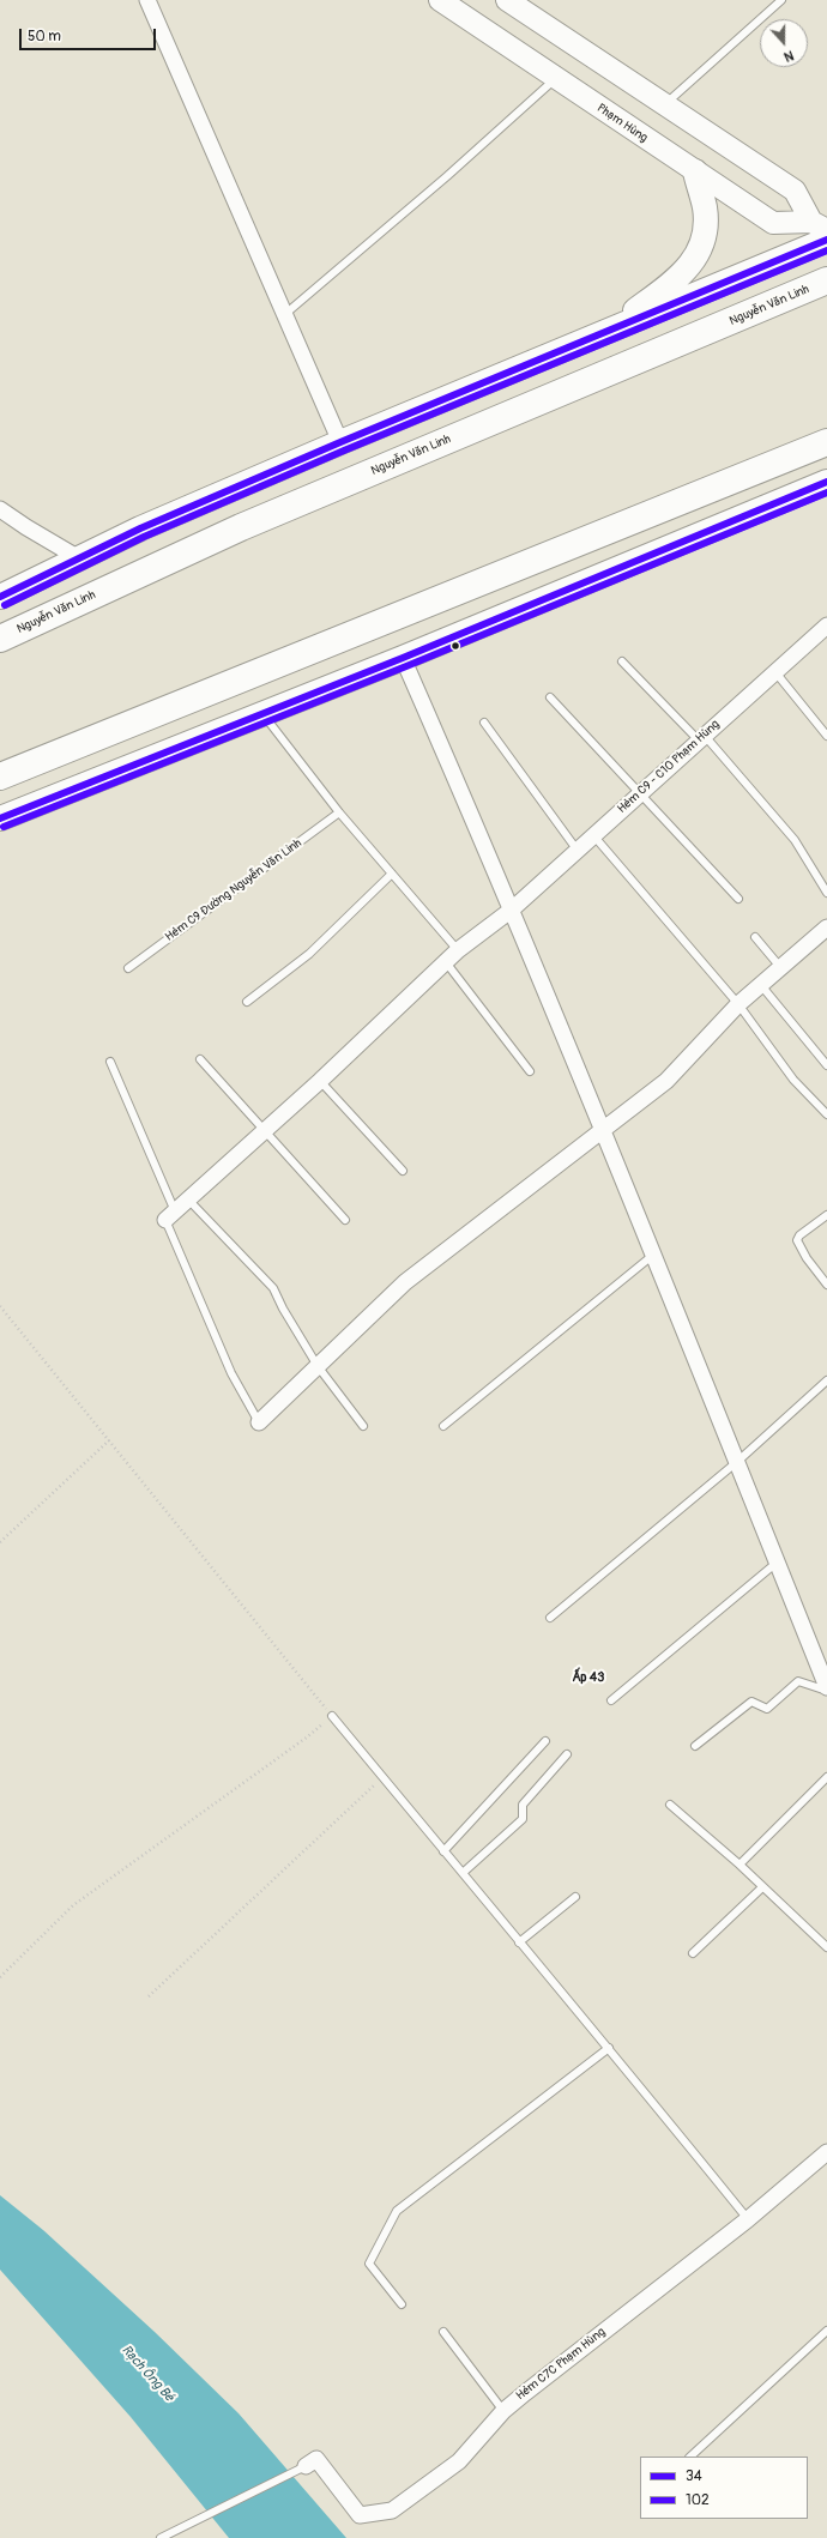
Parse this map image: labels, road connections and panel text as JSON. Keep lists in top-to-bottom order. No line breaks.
{"streets":{"highway":["Nguyễn Văn Linh"],"main road":["Phạm Hùng"],"street":["Hẻm C9 - C10 Phạm Hùng","Hẻm C7C Phạm Hùng"],"lane":["Hẻm C9 Đường Nguyễn Văn Linh"]},"districts":["Ấp 43"],"water":["Rạch Ông Bé"],"lines":["transit line 34","transit line 102"],"legend":["34","102"],"scale_bar":"50 m","north":"bottom"}
